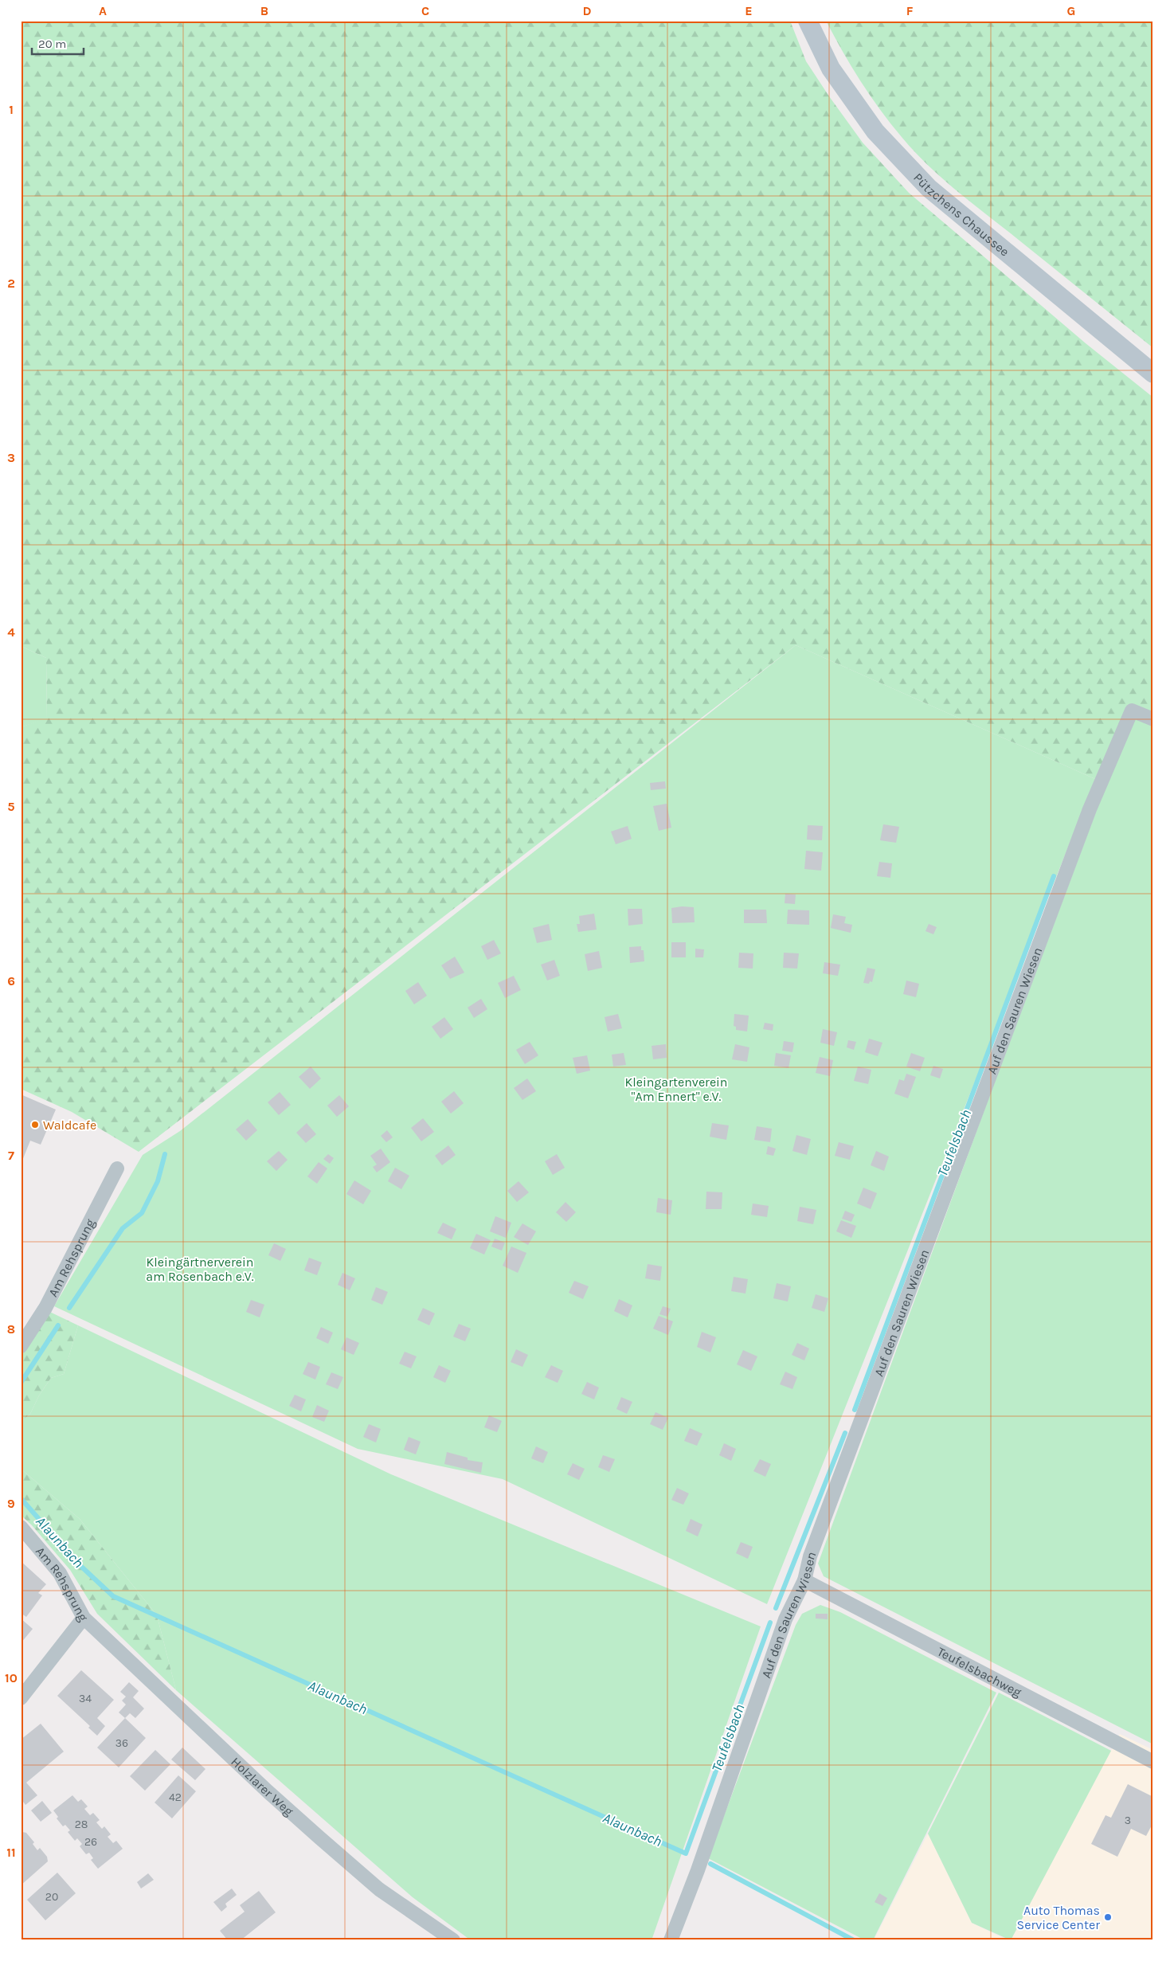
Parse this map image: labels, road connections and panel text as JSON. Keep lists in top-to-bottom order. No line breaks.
{"streets":{"street":["Pützchens Chaussee","Auf den Sauren Wiesen","Am Rehsprung","Teufelsbachweg","Holzlarer Weg"]},"crossings":[["Auf den Sauren Wiesen","Teufelsbachweg"],["Am Rehsprung","Holzlarer Weg"]],"water":["Teufelsbach","Alaunbach"],"parks":["Kleingartenverein \"Am Ennert\" e.V.","Kleingärtnerverein am Rosenbach e.V."],"places":["Waldcafe","Auto Thomas Service Center"],"house_numbers":["34","36","42","3","28","26","20"],"scale_bar":"20 m","grid":{"columns":["A","B","C","D","E","F","G"],"rows":["1","2","3","4","5","6","7","8","9","10","11"]}}
